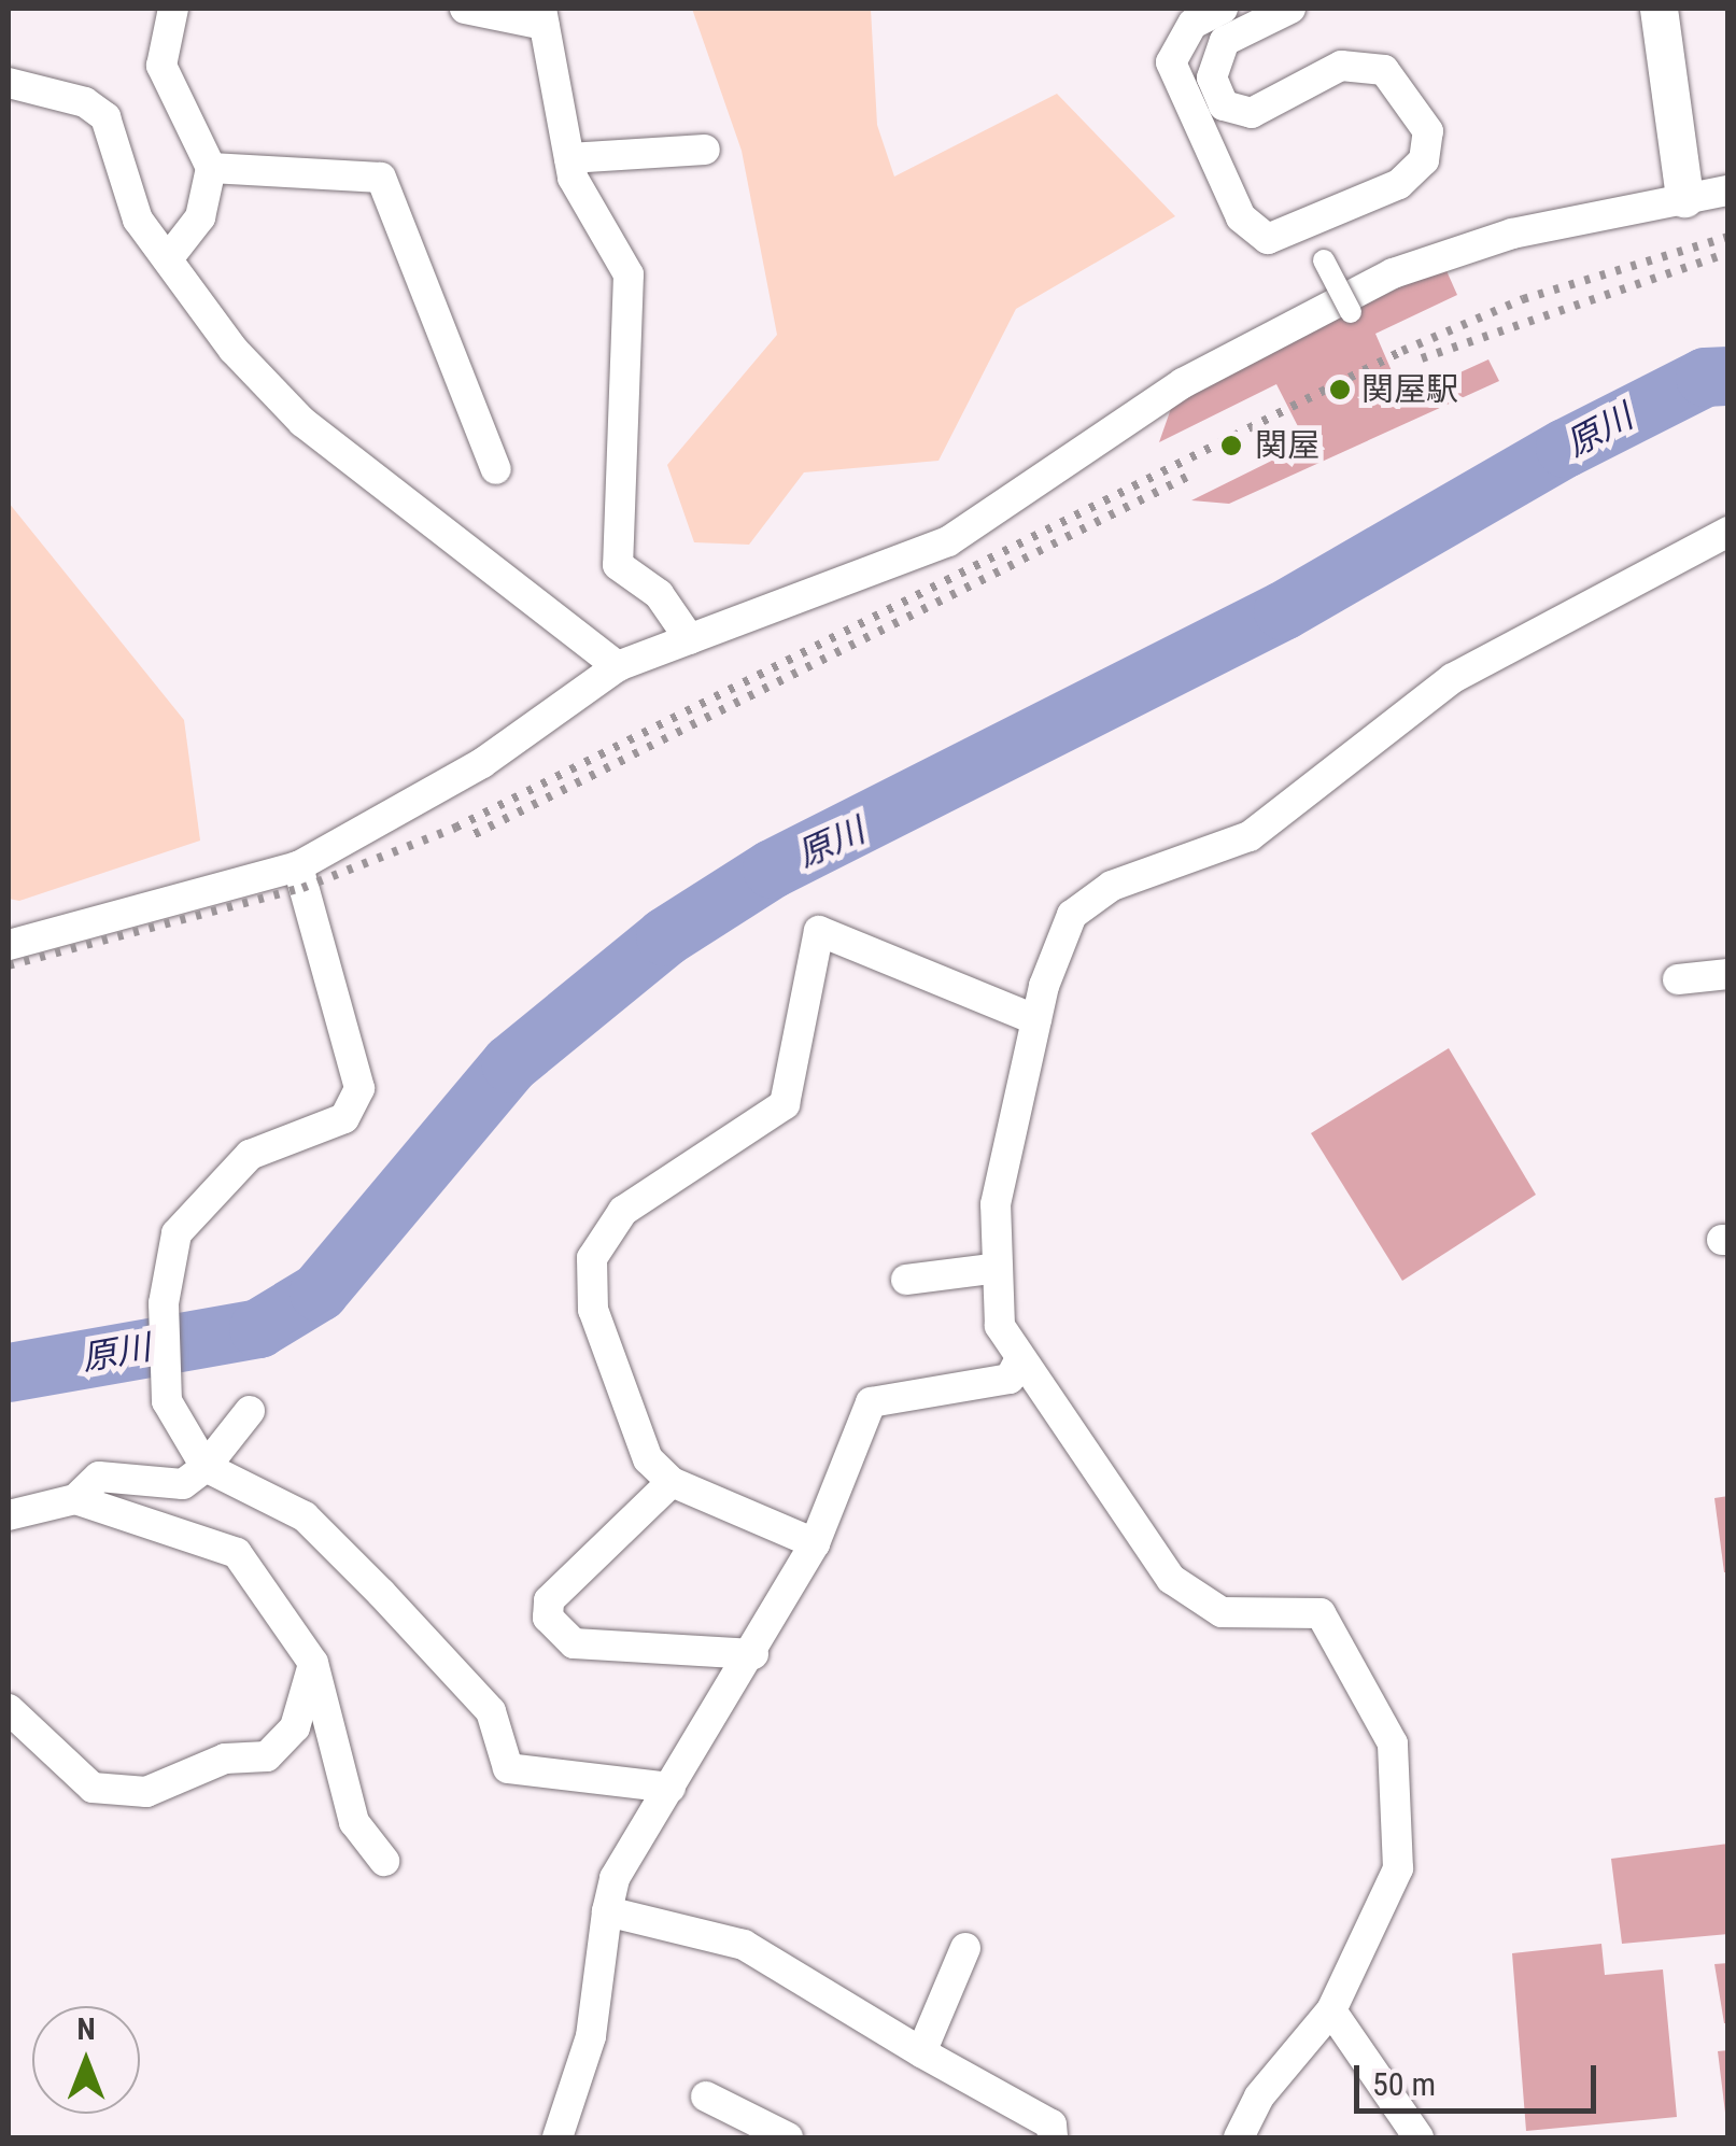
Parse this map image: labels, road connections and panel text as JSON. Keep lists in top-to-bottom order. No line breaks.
{"water":["原川"],"places":["関屋駅","関屋"],"scale_bar":"50 m","north":"top"}
